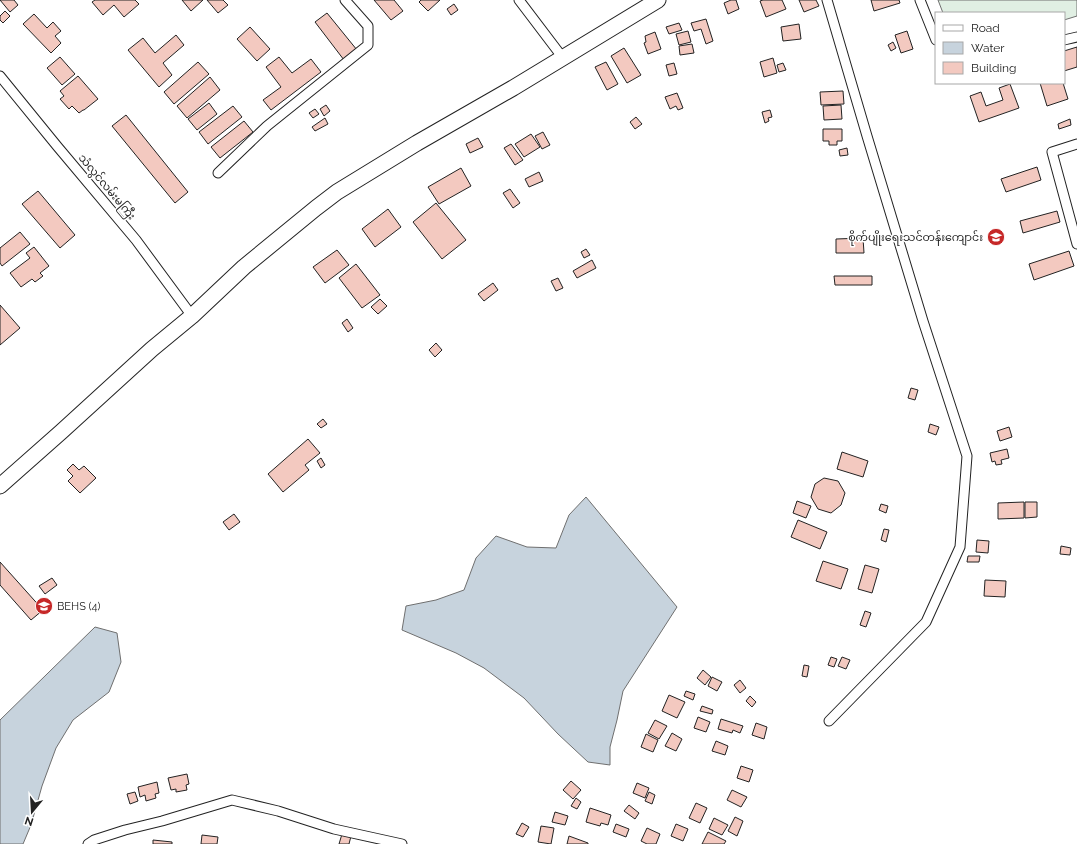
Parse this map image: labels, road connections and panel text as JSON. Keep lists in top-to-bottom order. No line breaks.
{"streets":{"street":["သံလွင်လမ်းမကြီး"]},"places":{"school or university":["စိုက်ပျိုးရေးသင်တန်းကျောင်း","BEHS (4)"]},"legend":["Road","Water","Building"],"north":"bottom"}
